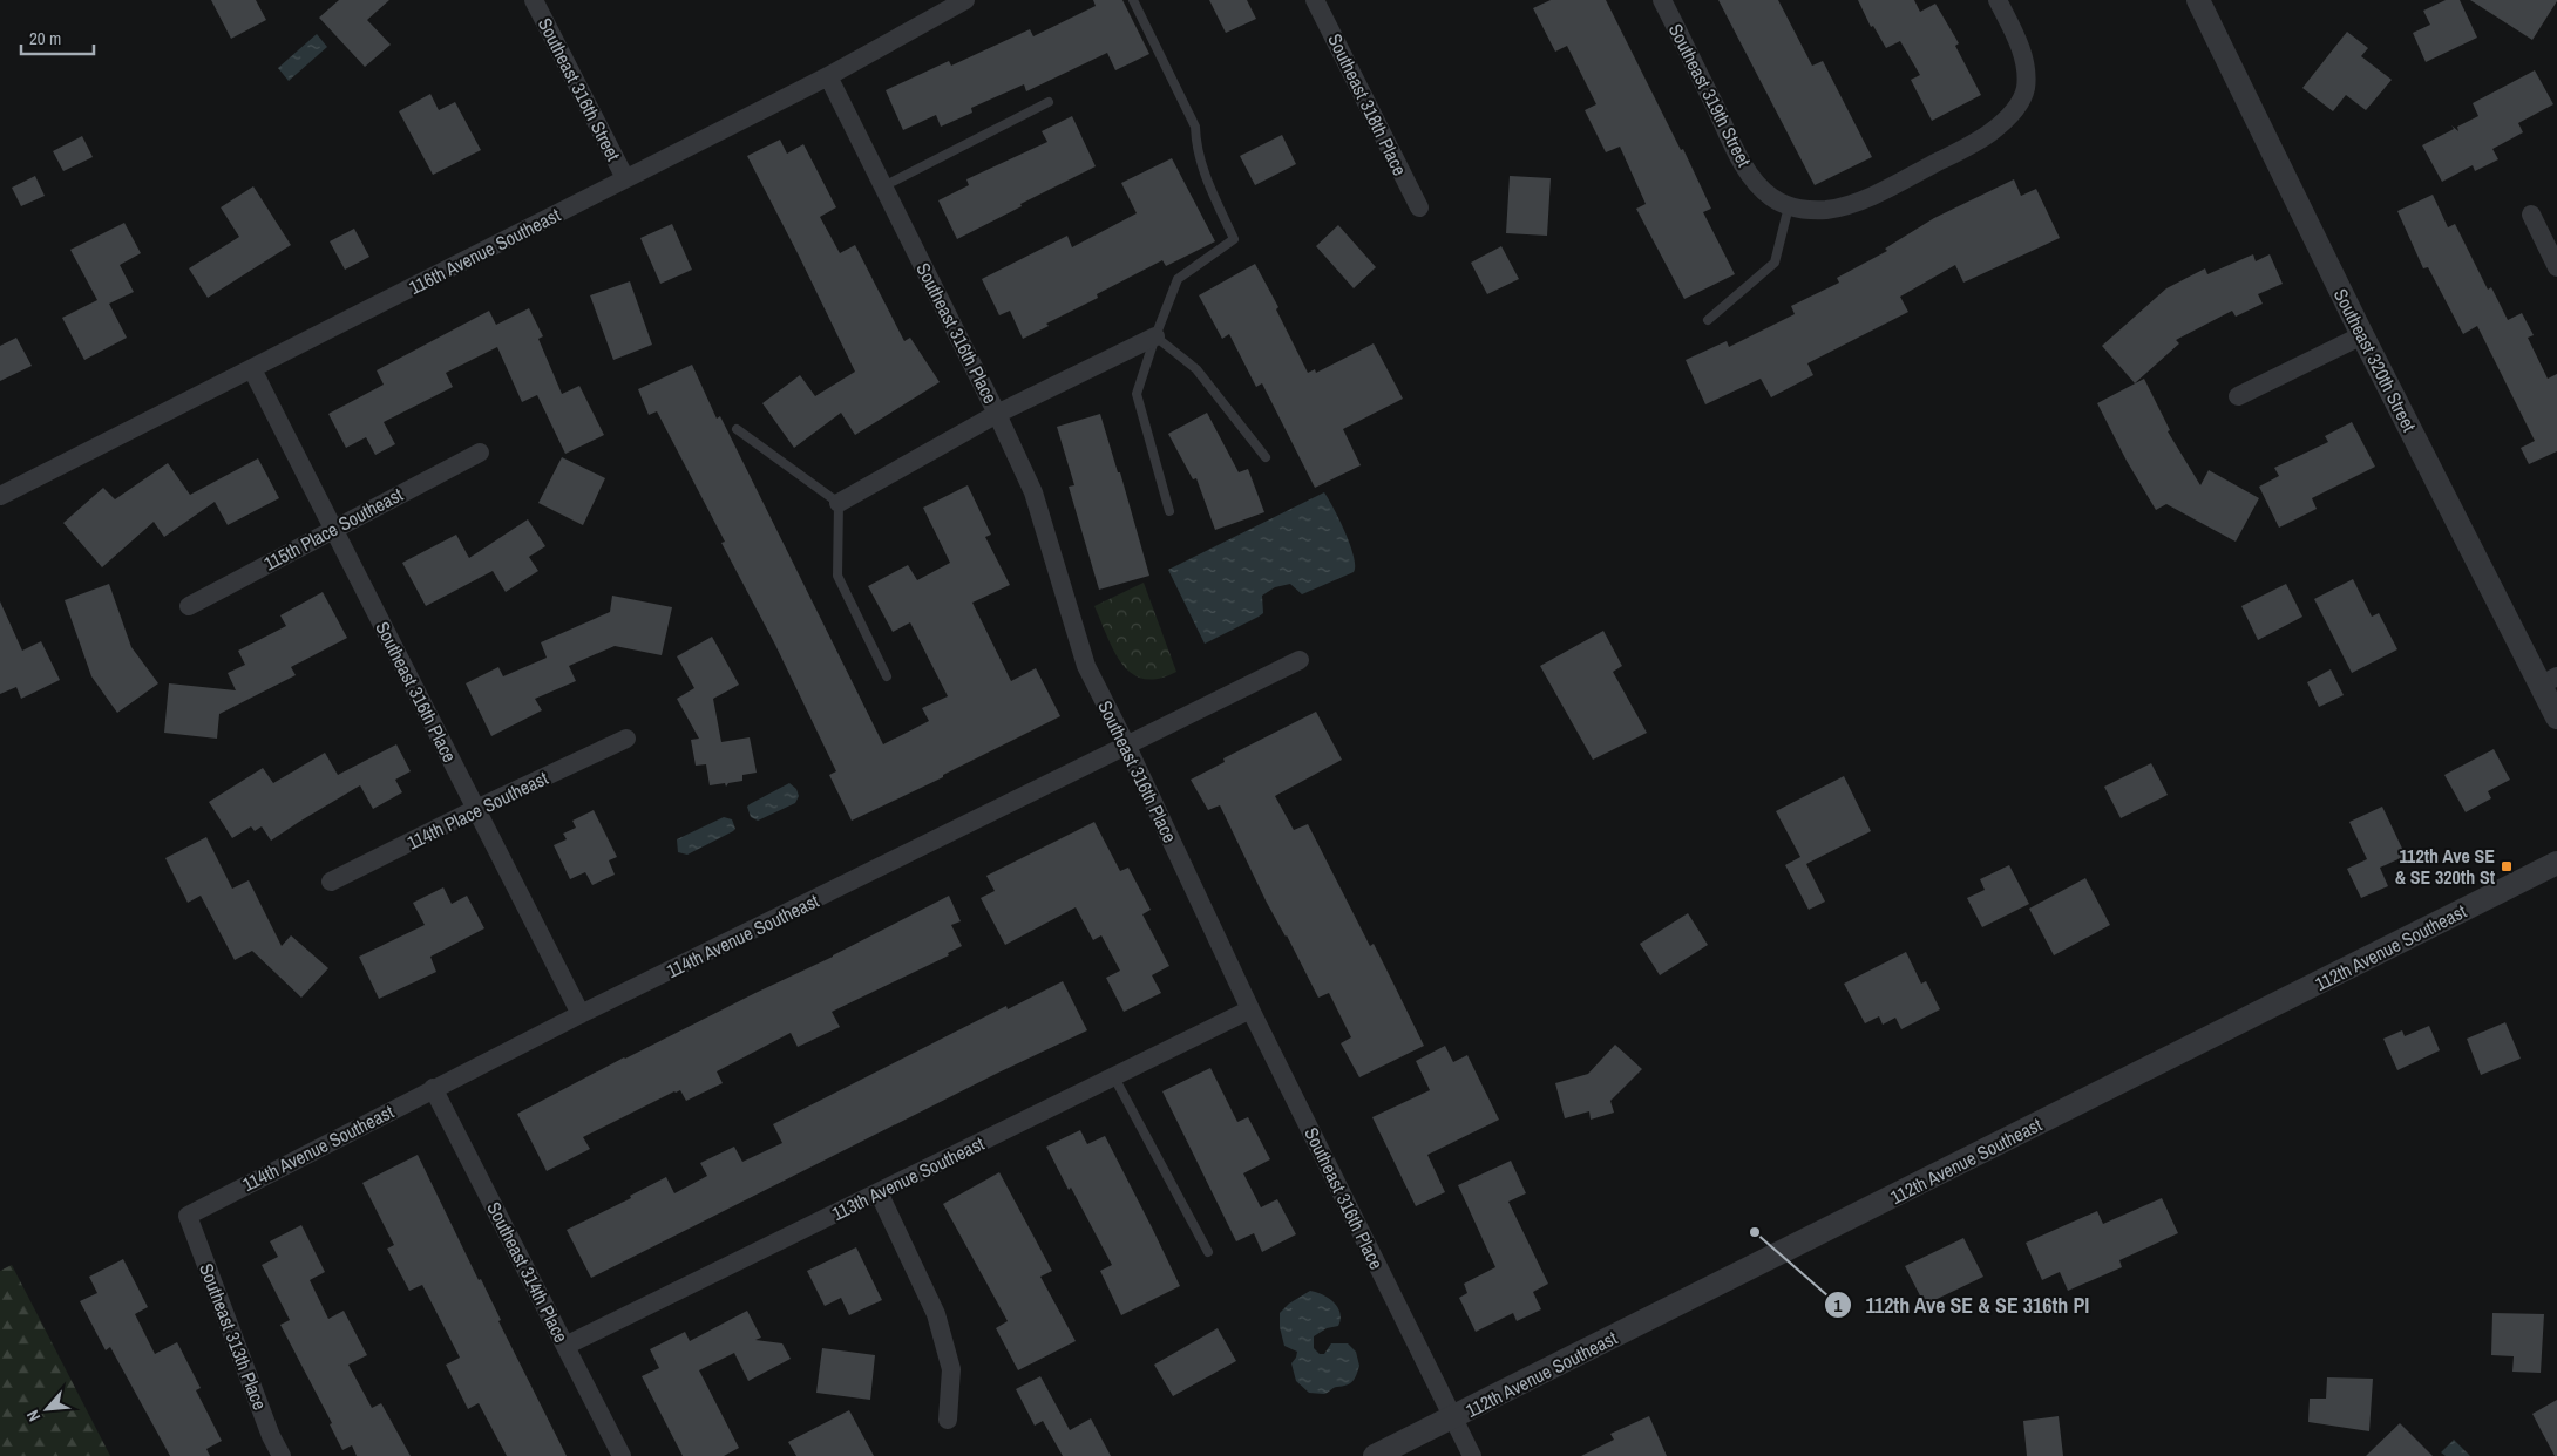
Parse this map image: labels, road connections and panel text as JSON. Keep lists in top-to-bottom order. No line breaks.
{"streets":{"street":["Southeast 316th Street","Southeast 319th Street","Southeast 318th Place","116th Avenue Southeast","Southeast 316th Place","Southeast 320th Street","115th Place Southeast","114th Place Southeast","114th Avenue Southeast","112th Avenue Southeast","113th Avenue Southeast","Southeast 314th Place","Southeast 313th Place"]},"crossings":[["Southeast 316th Street","116th Avenue Southeast"],["116th Avenue Southeast","Southeast 316th Place"],["Southeast 316th Place","115th Place Southeast"],["Southeast 316th Place","114th Place Southeast"],["Southeast 316th Place","114th Avenue Southeast"],["Southeast 316th Place","112th Avenue Southeast"],["Southeast 316th Place","113th Avenue Southeast"],["114th Avenue Southeast","Southeast 314th Place"],["114th Avenue Southeast","Southeast 313th Place"],["113th Avenue Southeast","Southeast 314th Place"]],"places":{"transit":["112th Ave SE & SE 320th St"],"other":["112th Ave SE & SE 316th Pl"]},"scale_bar":"20 m","north":"bottom left"}
